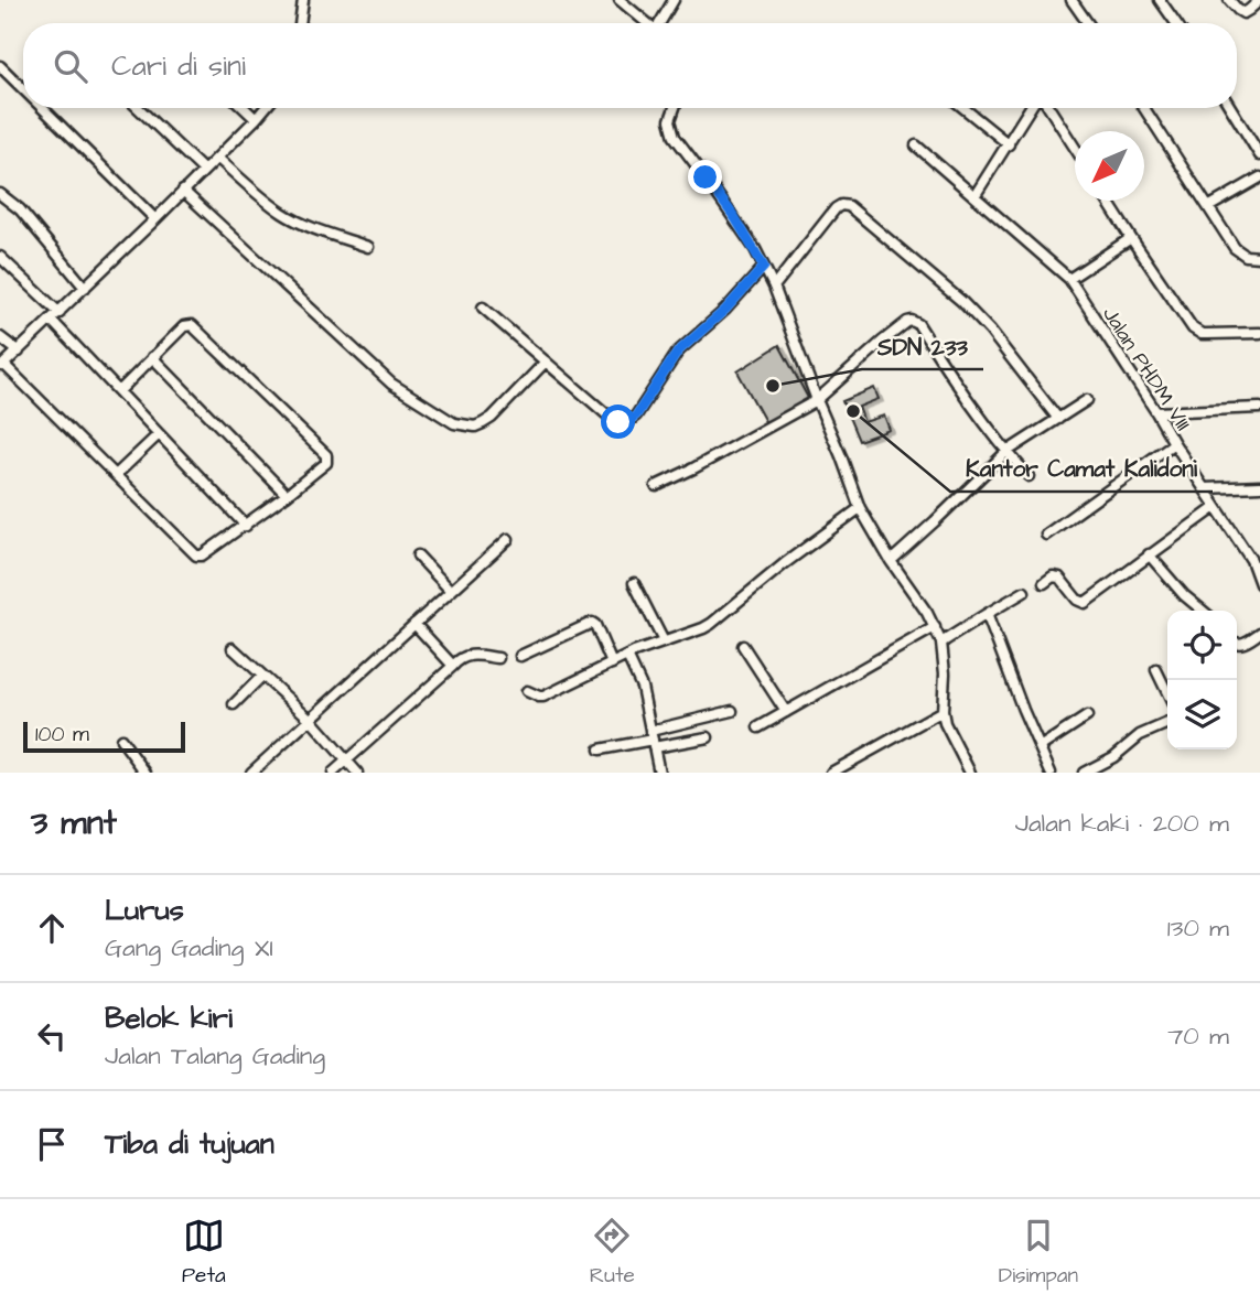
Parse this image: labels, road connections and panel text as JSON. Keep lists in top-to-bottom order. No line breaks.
{"streets":{"street":["Jalan PHDM VIII"]},"places":["SDN 233","Kantor Camat Kalidoni"],"scale_bar":"100 m","north":"bottom left","page":{"search":"Cari di sini","scale":"100 m","heading":["3 mnt","Jalan kaki · 200 m"],"list":[["Lurus","Gang Gading XI","130 m"],["Belok kiri","Jalan Talang Gading","70 m"],"Tiba di tujuan"],"nav":["Peta","Rute","Disimpan"]}}
